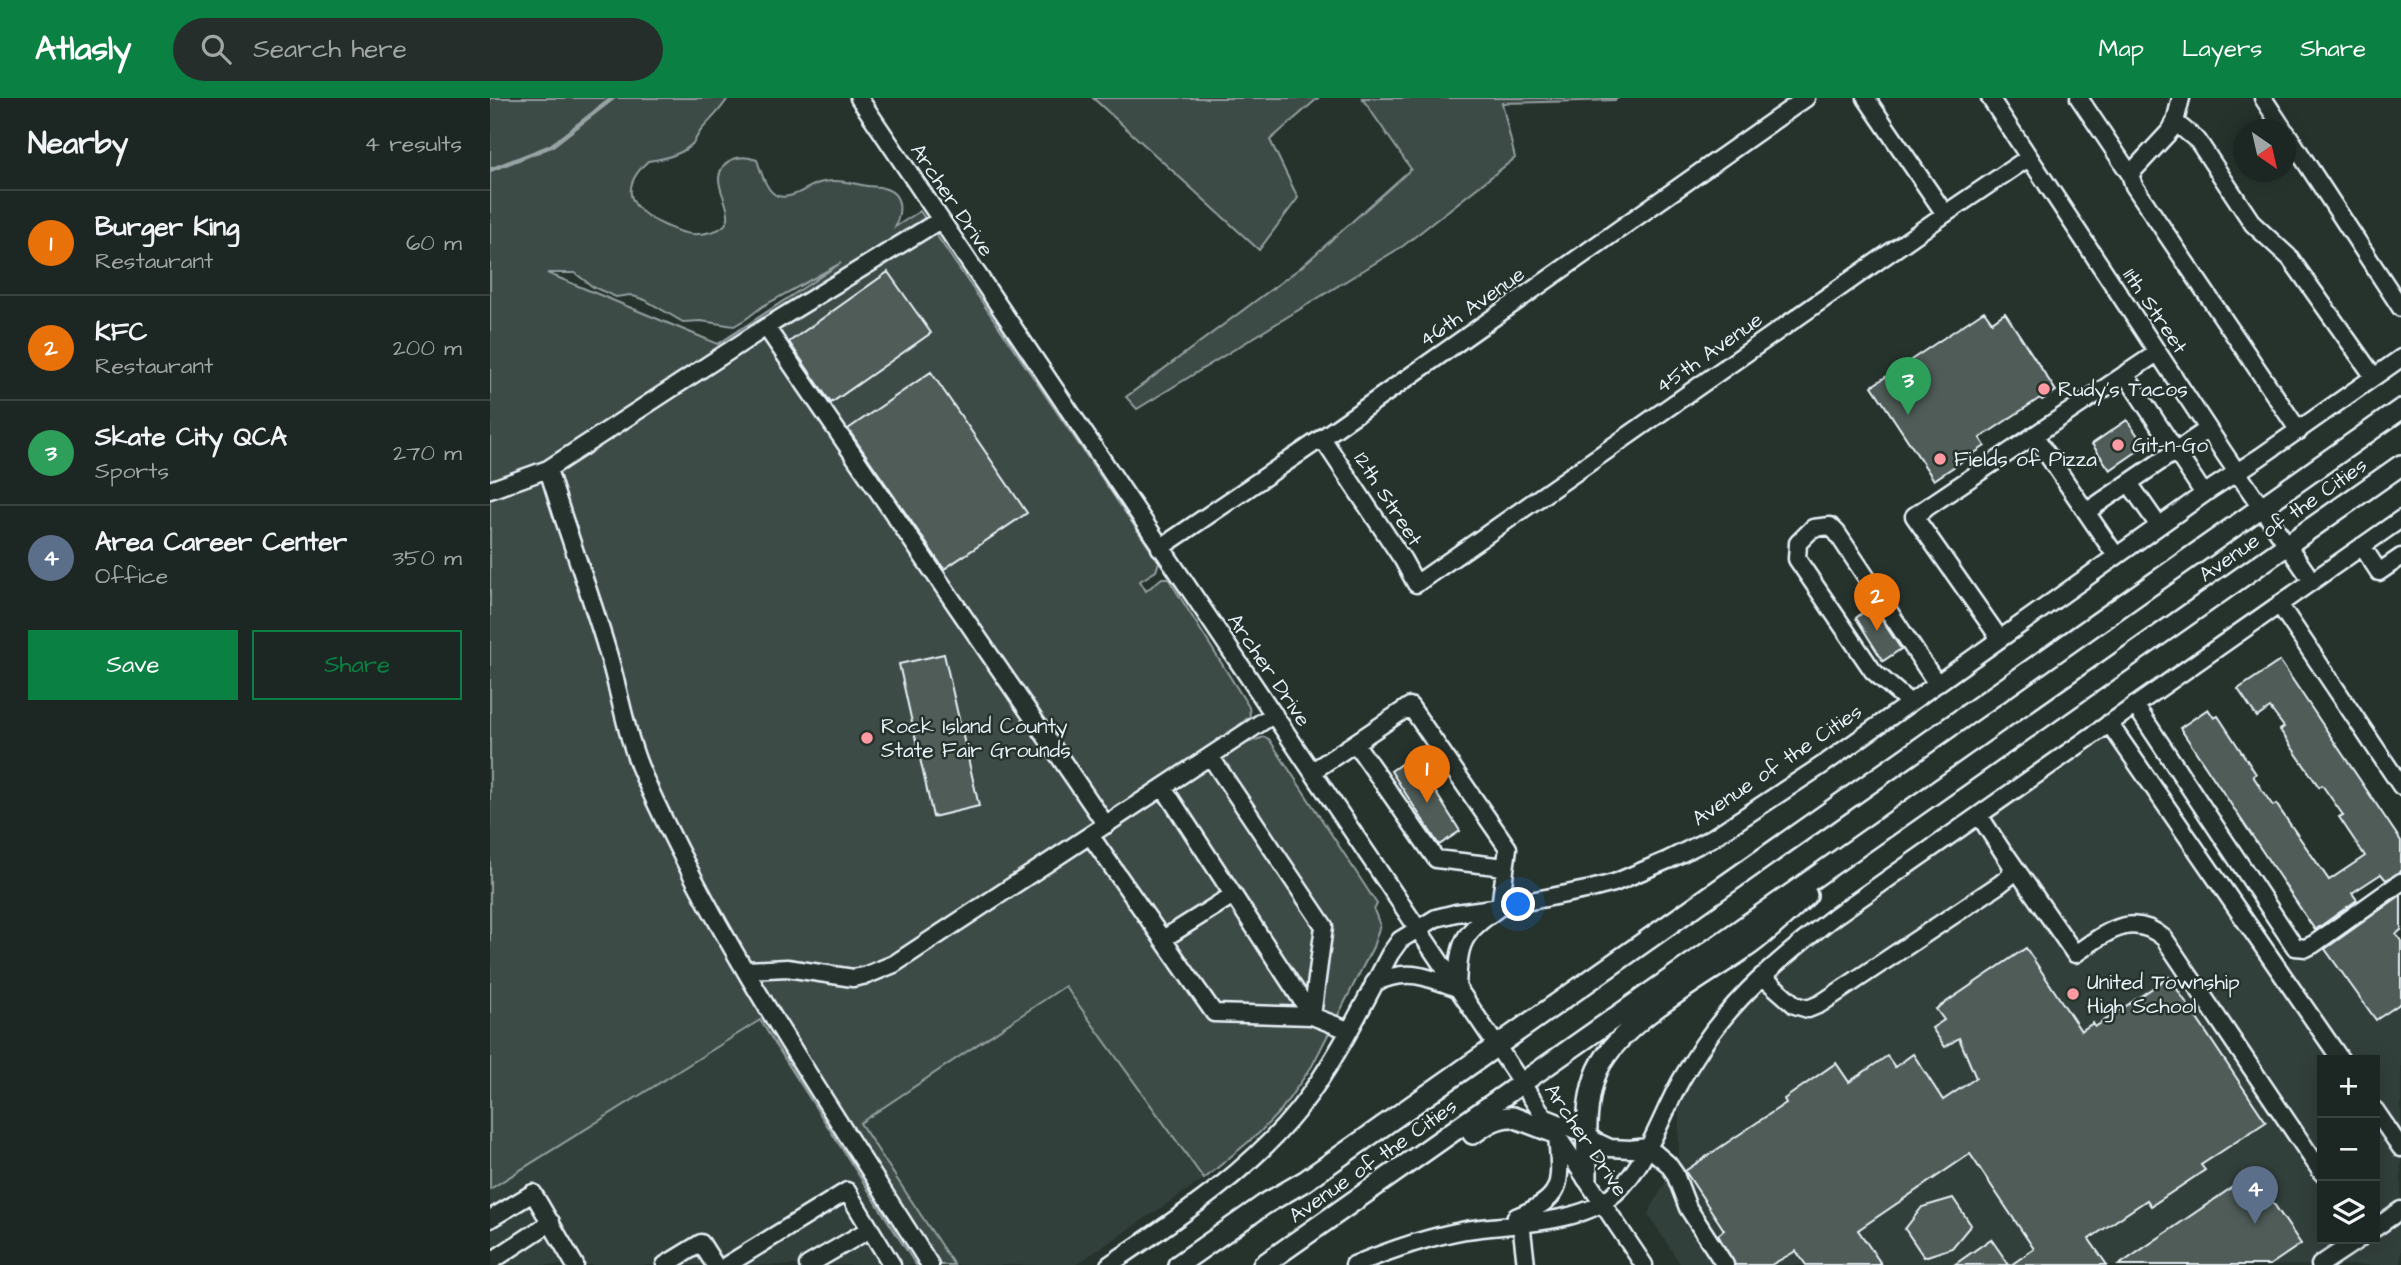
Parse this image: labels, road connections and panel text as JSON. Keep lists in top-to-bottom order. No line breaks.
{"streets":{"main road":["Avenue of the Cities"],"street":["Archer Drive","46th Avenue","11th Street","45th Avenue","12th Street"]},"crossings":[["Archer Drive","46th Avenue"],["Archer Drive","Avenue of the Cities"],["46th Avenue","12th Street"],["11th Street","45th Avenue"],["11th Street","Avenue of the Cities"],["45th Avenue","12th Street"]],"places":["Rudy's Tacos","Git-n-Go","Fields of Pizza","Rock Island County State Fair Grounds","United Township High School"],"north":"bottom right","page":{"header":"Atlasly","search":"Search here","nav":["Map","Layers","Share"],"heading":["Nearby","4 results"],"list":[{"mark":"1","name":"Burger King","note":"Restaurant","value":"60 m"},{"mark":"2","name":"KFC","note":"Restaurant","value":"200 m"},{"mark":"3","name":"Skate City QCA","note":"Sports","value":"270 m"},{"mark":"4","name":"Area Career Center","note":"Office","value":"350 m"}],"pins":["3","2","1","4"],"buttons":["Save","Share"],"map_buttons":["+","−"]}}
